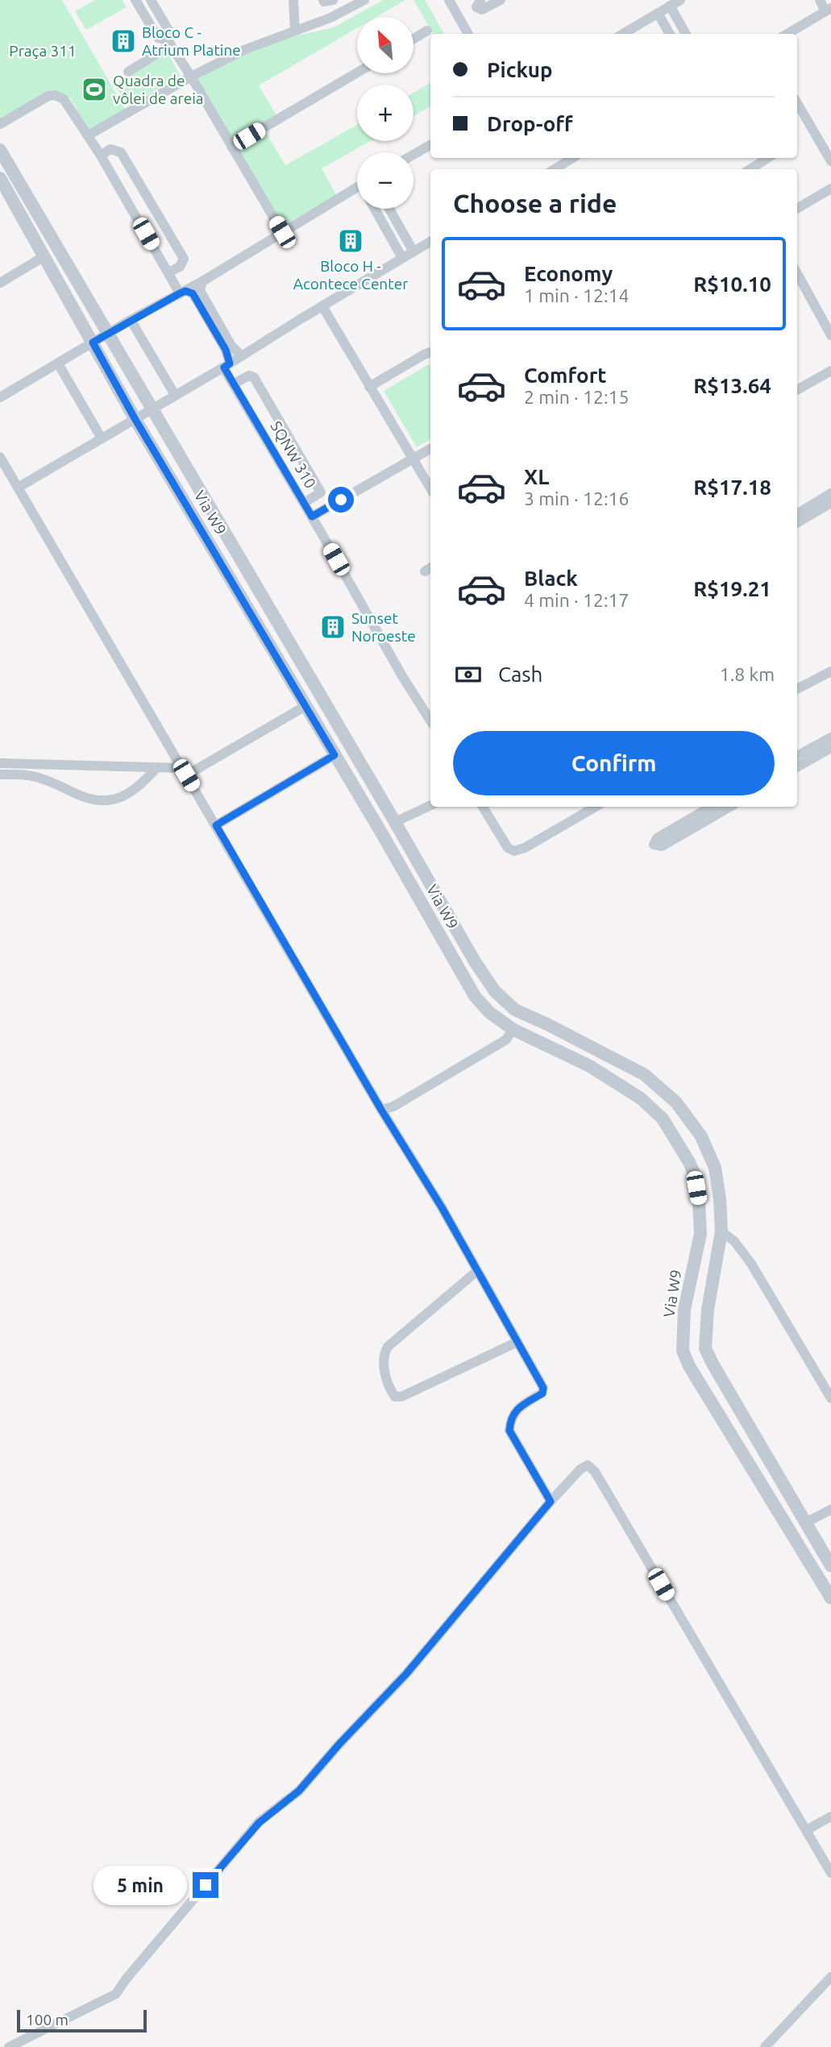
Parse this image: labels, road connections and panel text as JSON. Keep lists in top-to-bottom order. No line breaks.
{"streets":{"street":["SQNW 310","Via W9"]},"parks":["Praça 311"],"places":{"building":["Bloco C - Atrium Platine","Bloco H - Acontece Center","Sunset Noroeste"],"sports":["Quadra de vôlei de areia"]},"scale_bar":"100 m","north":"top left","page":{"map_buttons":["+","−"],"banner":["Pickup","Drop-off"],"heading":"Choose a ride","list":[{"name":"Economy","note":"1 min · 12:14","value":"R$10.10"},{"name":"Comfort","note":"2 min · 12:15","value":"R$13.64"},{"name":"XL","note":"3 min · 12:16","value":"R$17.18"},{"name":"Black","note":"4 min · 12:17","value":"R$19.21"}],"pay":["Cash","1.8 km"],"buttons":"Confirm","bubble":"5 min","scale":"100 m"}}
